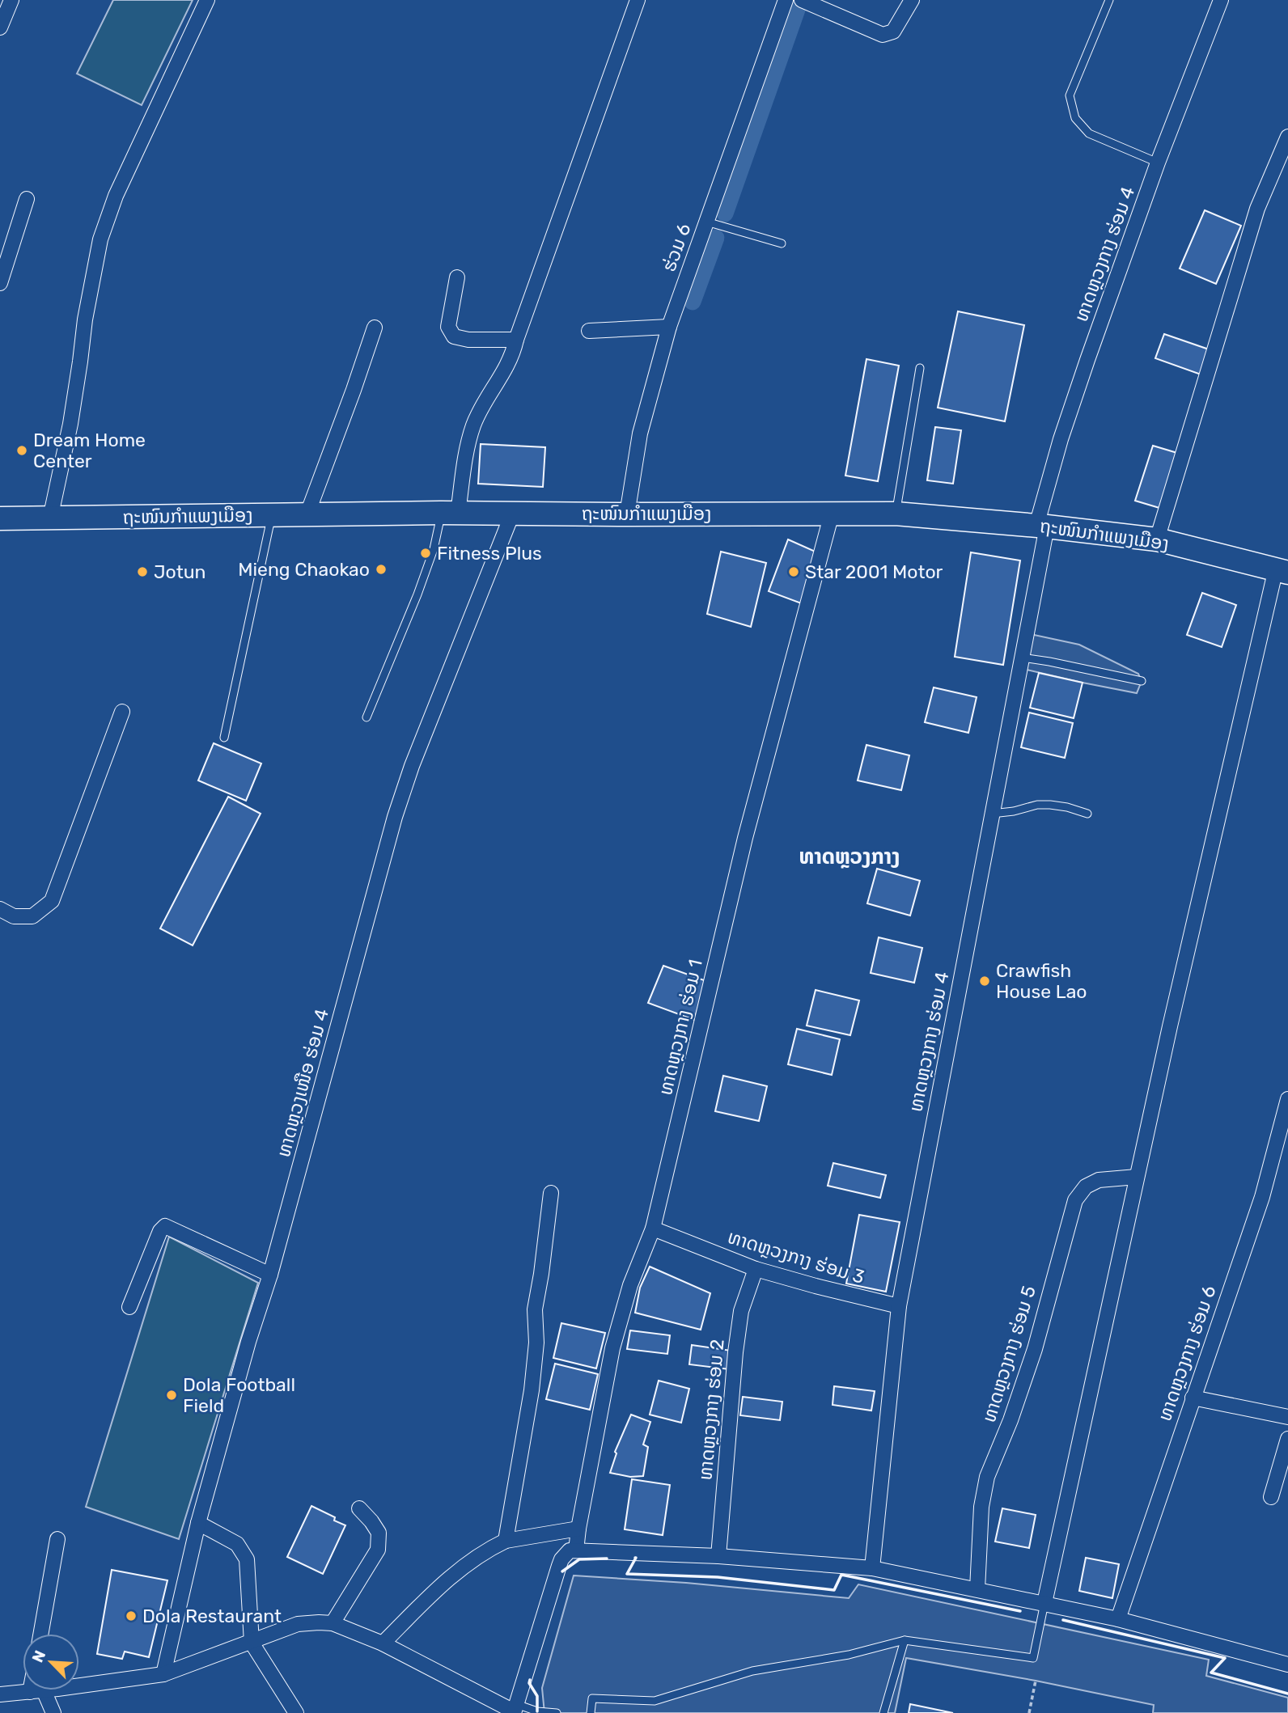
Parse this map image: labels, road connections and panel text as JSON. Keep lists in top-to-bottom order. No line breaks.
{"streets":{"main road":["ຖະໜົນກຳແພງເມືອງ"],"street":["ຮ່ວມ 6","ທາດຫຼວງກາງ ຮ່ອມ 4","ທາດຫຼວງກາງ ຮ່ອມ 1","ທາດຫຼວງເໜືອ ຮ່ອມ 4","ທາດຫຼວງກາງ ຮ່ອມ 3","ທາດຫຼວງກາງ ຮ່ອມ 6","ທາດຫຼວງກາງ ຮ່ອມ 5","ທາດຫຼວງກາງ ຮ່ອມ 2"]},"crossings":[["ຮ່ວມ 6","ຖະໜົນກຳແພງເມືອງ"],["ທາດຫຼວງກາງ ຮ່ອມ 4","ຖະໜົນກຳແພງເມືອງ"],["ທາດຫຼວງກາງ ຮ່ອມ 4","ທາດຫຼວງກາງ ຮ່ອມ 3"],["ຖະໜົນກຳແພງເມືອງ","ທາດຫຼວງກາງ ຮ່ອມ 1"],["ຖະໜົນກຳແພງເມືອງ","ທາດຫຼວງເໜືອ ຮ່ອມ 4"],["ທາດຫຼວງກາງ ຮ່ອມ 1","ທາດຫຼວງກາງ ຮ່ອມ 3"],["ທາດຫຼວງກາງ ຮ່ອມ 3","ທາດຫຼວງກາງ ຮ່ອມ 2"]],"districts":["ທາດຫຼວງກາງ"],"places":["Dream Home Center","Fitness Plus","Mieng Chaokao","Jotun","Star 2001 Motor","Crawfish House Lao","Dola Football Field","Dola Restaurant"],"north":"top left"}
